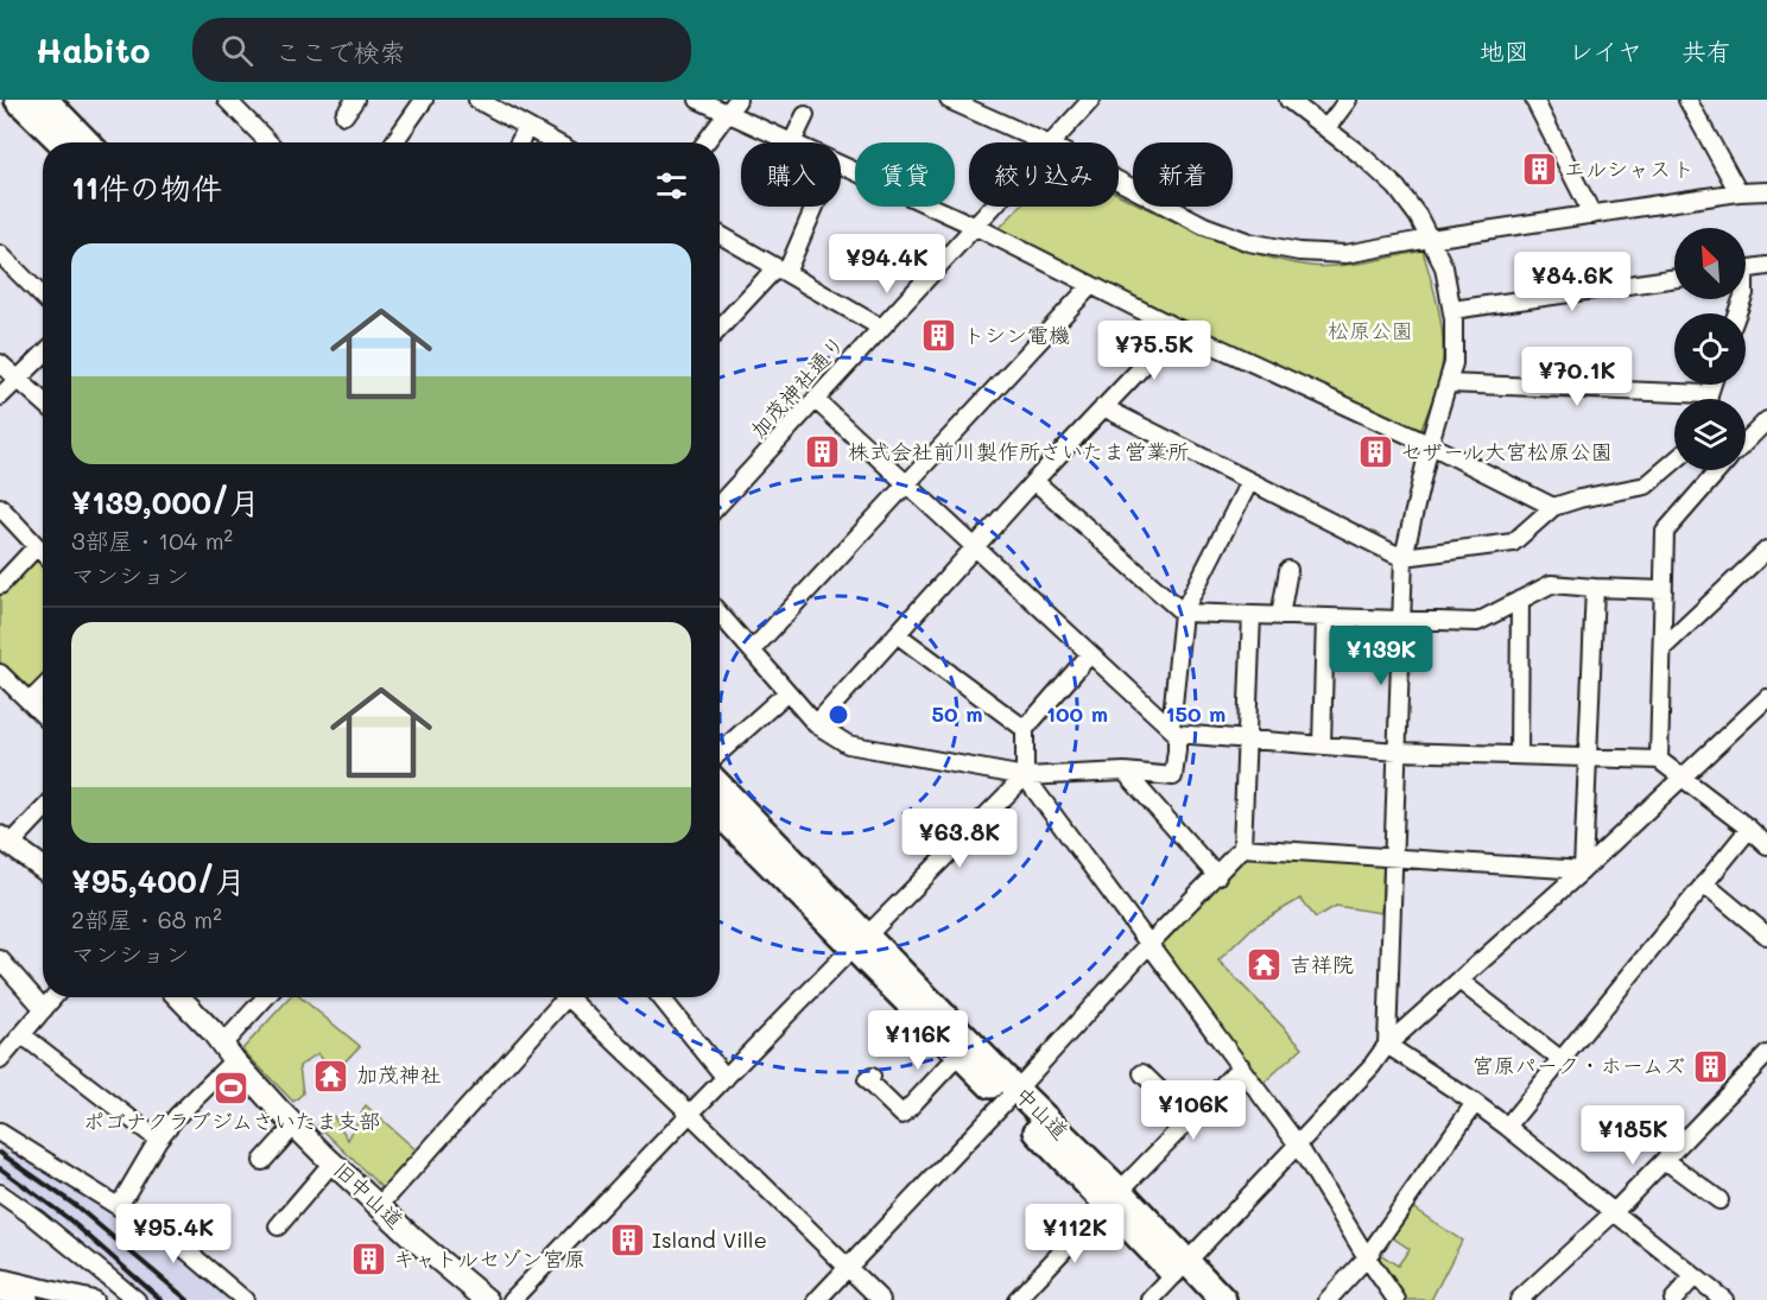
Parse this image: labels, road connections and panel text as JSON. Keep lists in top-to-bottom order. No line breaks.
{"streets":{"highway":["中山道"],"main road":["旧中山道"],"street":["加茂神社通り"]},"parks":["松原公園"],"places":{"building":["エルシャスト","トシン電機","株式会社前川製作所さいたま営業所","セザール大宮松原公園","宮原パーク・ホームズ","Island Ville","キャトルセゾン宮原"],"temple":["吉祥院","加茂神社"],"sports":["ポゴナクラブジムさいたま支部"]},"north":"top left","page":{"header":"Habito","search":"ここで検索","nav":["地図","レイヤ","共有"],"chip":["購入","賃貸","絞り込み","新着"],"heading":"11件の物件","list":[{"name":"¥139,000/月","note":"3部屋 · 104 m² · マンション"},{"name":"¥95,400/月","note":"2部屋 · 68 m² · マンション"}],"price":["¥94.4K","¥84.6K","¥75.5K","¥70.1K","¥139K","¥63.8K","¥116K","¥106K","¥185K","¥95.4K","¥112K"]},"rings":["50 m","100 m","150 m"]}
